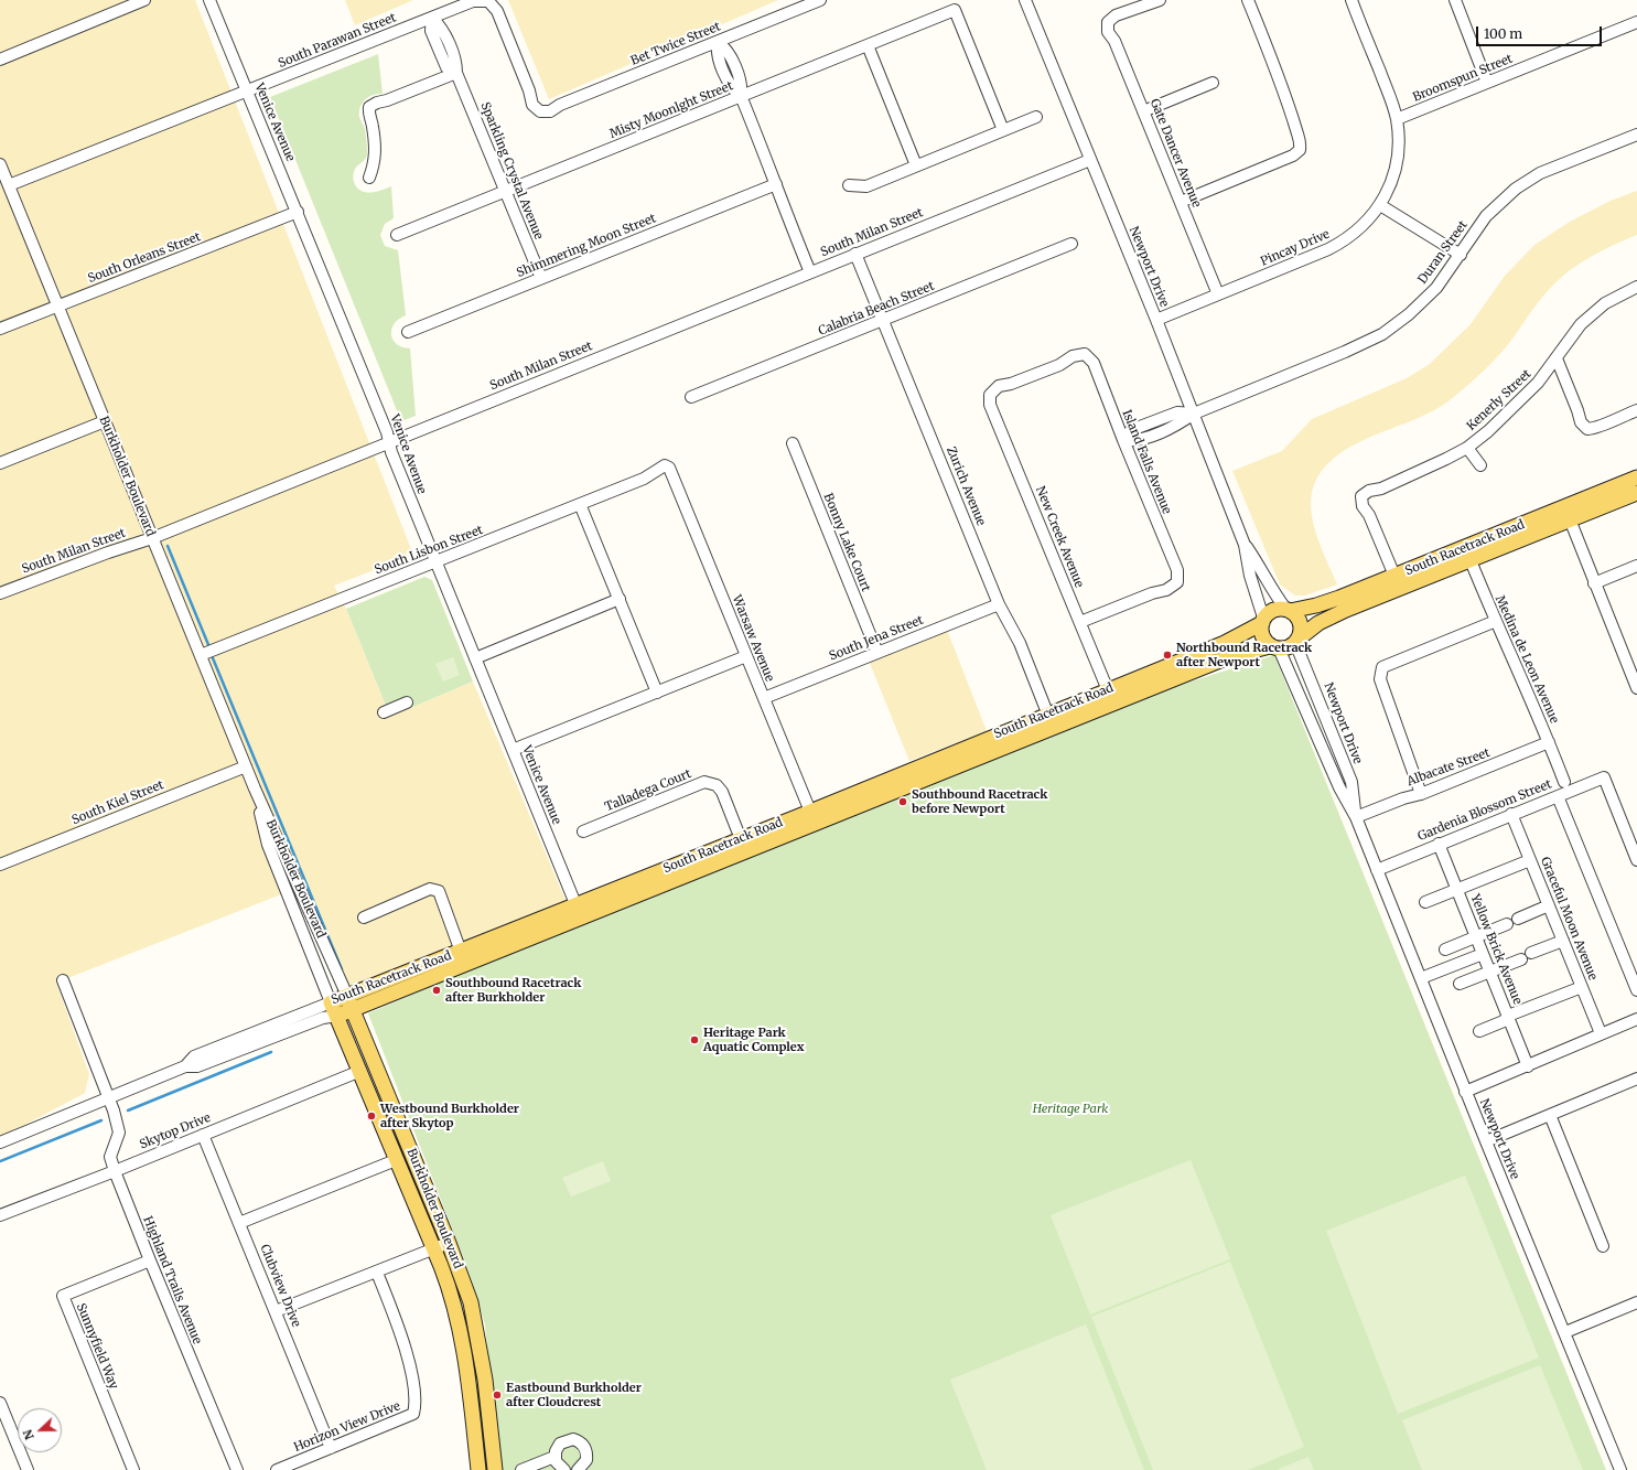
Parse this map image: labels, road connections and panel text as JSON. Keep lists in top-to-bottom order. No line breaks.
{"streets":{"main road":["Burkholder Boulevard","South Racetrack Road"],"street":["South Parawan Street","Bet Twice Street","Broomspun Street","Misty Moonlght Street","Venice Avenue","Gate Dancer Avenue","Sparkling Crystal Avenue","South Milan Street","Shimmering Moon Street","Pincay Drive","Duran Street","South Orleans Street","Newport Drive","Calabria Beach Street","Kenerly Street","Island Falls Avenue","Zurich Avenue","New Creek Avenue","Bonny Lake Court","South Lisbon Street","Warsaw Avenue","South Jena Street","Medina de Leon Avenue","Albacate Street","Talladega Court","South Kiel Street","Gardenia Blossom Street","Graceful Moon Avenue","Yellow Brick Avenue","Skytop Drive","Highland Trails Avenue","Clubview Drive","Sunnyfield Way","Horizon View Drive"]},"crossings":[["South Parawan Street","Bet Twice Street"],["South Parawan Street","Venice Avenue"],["South Parawan Street","Sparkling Crystal Avenue"],["South Parawan Street","Burkholder Boulevard"],["Broomspun Street","Pincay Drive"],["Misty Moonlght Street","Sparkling Crystal Avenue"],["Venice Avenue","South Milan Street"],["Venice Avenue","South Orleans Street"],["Venice Avenue","South Racetrack Road"],["Venice Avenue","South Lisbon Street"],["Gate Dancer Avenue","Pincay Drive"],["Sparkling Crystal Avenue","Shimmering Moon Street"],["South Milan Street","Newport Drive"],["South Milan Street","Burkholder Boulevard"],["South Milan Street","Zurich Avenue"],["Pincay Drive","Newport Drive"],["Duran Street","Newport Drive"],["Duran Street","Island Falls Avenue"],["South Orleans Street","Burkholder Boulevard"],["Newport Drive","South Racetrack Road"],["Newport Drive","Albacate Street"],["Newport Drive","Gardenia Blossom Street"],["Calabria Beach Street","Zurich Avenue"],["Kenerly Street","South Racetrack Road"],["Island Falls Avenue","New Creek Avenue"],["Burkholder Boulevard","South Racetrack Road"],["Burkholder Boulevard","South Lisbon Street"],["Burkholder Boulevard","South Kiel Street"],["Burkholder Boulevard","Skytop Drive"],["Zurich Avenue","South Racetrack Road"],["Zurich Avenue","South Jena Street"],["New Creek Avenue","South Racetrack Road"],["Bonny Lake Court","South Jena Street"],["South Racetrack Road","Warsaw Avenue"],["South Racetrack Road","Medina de Leon Avenue"],["South Racetrack Road","Talladega Court"],["South Racetrack Road","Highland Trails Avenue"],["South Lisbon Street","Warsaw Avenue"],["Warsaw Avenue","South Jena Street"],["Medina de Leon Avenue","Albacate Street"],["Gardenia Blossom Street","Graceful Moon Avenue"],["Gardenia Blossom Street","Yellow Brick Avenue"],["Skytop Drive","Highland Trails Avenue"],["Skytop Drive","Clubview Drive"],["Highland Trails Avenue","Sunnyfield Way"],["Clubview Drive","Horizon View Drive"]],"parks":["Heritage Park"],"places":["Northbound Racetrack after Newport","Southbound Racetrack before Newport","Southbound Racetrack after Burkholder","Heritage Park Aquatic Complex","Westbound Burkholder after Skytop","Eastbound Burkholder after Cloudcrest"],"scale_bar":"100 m","north":"left"}
